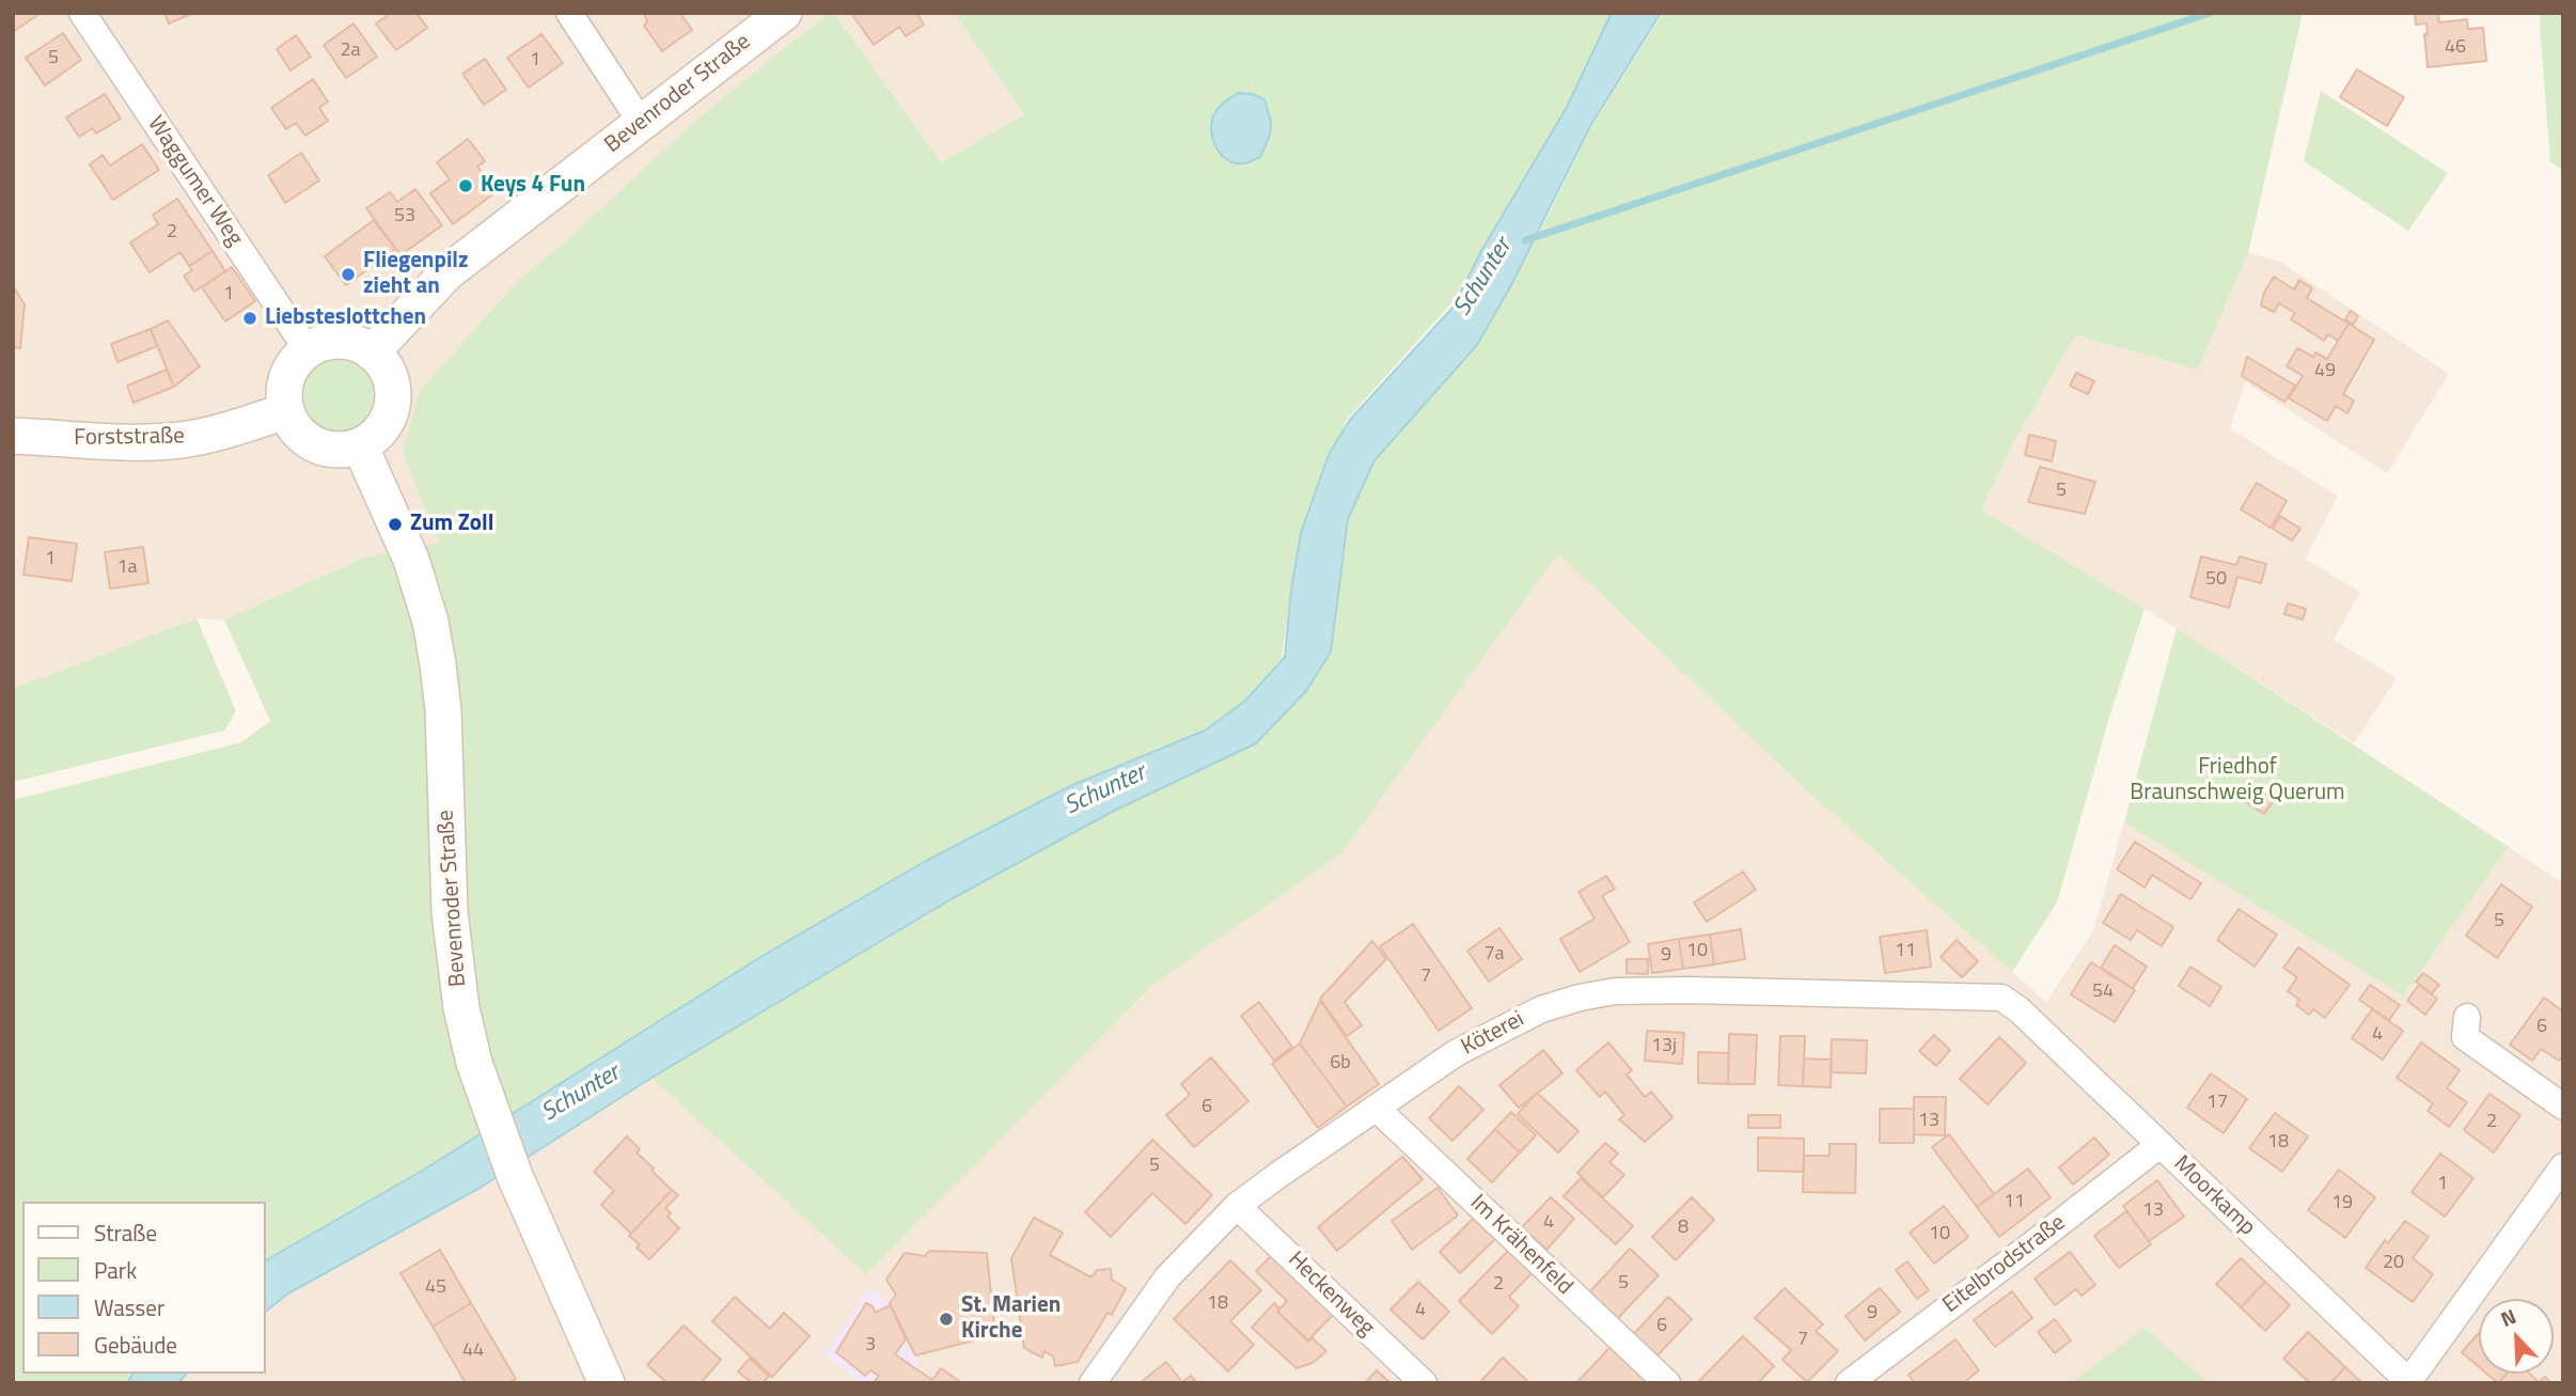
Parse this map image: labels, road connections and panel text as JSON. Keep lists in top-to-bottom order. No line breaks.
{"streets":{"main road":["Bevenroder Straße","Forststraße"],"street":["Waggumer Weg","Köterei","Moorkamp","Im Krähenfeld","Eitelbrodstraße","Heckenweg"]},"crossings":[["Bevenroder Straße","Waggumer Weg"],["Bevenroder Straße","Forststraße"],["Waggumer Weg","Forststraße"],["Köterei","Moorkamp"],["Köterei","Im Krähenfeld"],["Köterei","Heckenweg"],["Moorkamp","Eitelbrodstraße"]],"water":["Schunter"],"parks":["Friedhof Braunschweig Querum"],"places":["Keys 4 Fun","Fliegenpilz zieht an","Liebsteslottchen","Zum Zoll","St. Marien Kirche"],"house_numbers":["46","2a","5","1","53","2","1","49","5","1","1a","50","5","10","11","7a","9","7","54","6","4","13j","6b","17","6","13","2","18","5","1","11","19","13","4","8","10","20","5","2","45","18","4","9","6","7","3","44"],"legend":["Straße","Park","Wasser","Gebäude"],"north":"top left"}
